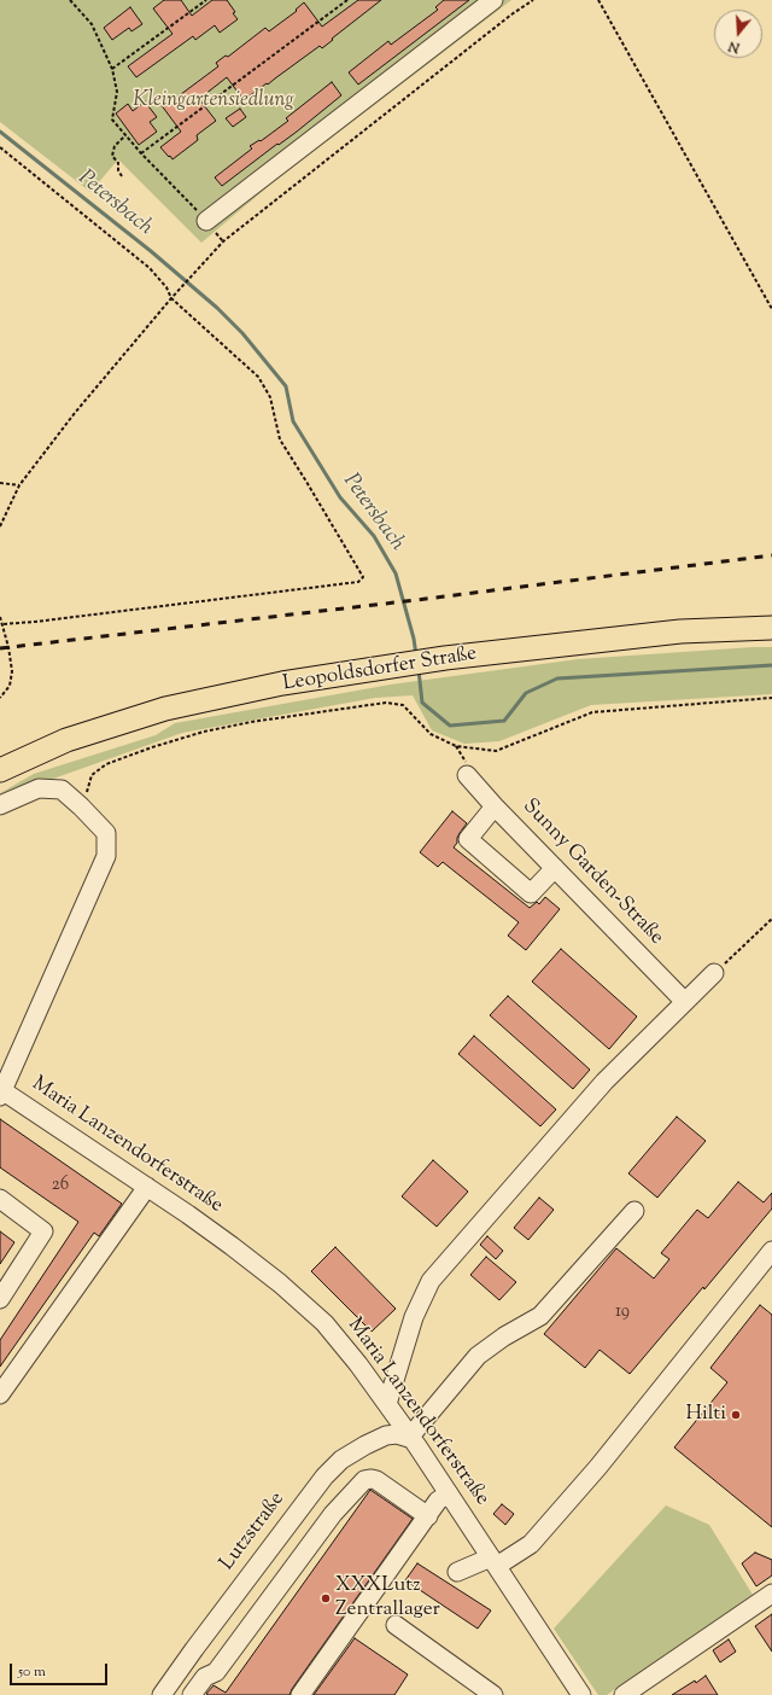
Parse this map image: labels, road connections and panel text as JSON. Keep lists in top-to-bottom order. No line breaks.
{"streets":{"main road":["Leopoldsdorfer Straße"],"street":["Sunny Garden-Straße","Maria Lanzendorferstraße","Lutzstraße"]},"crossings":[["Maria Lanzendorferstraße","Lutzstraße"]],"water":["Petersbach"],"parks":["Kleingartensiedlung"],"places":["Hilti","XXXLutz Zentrallager"],"house_numbers":["26","19"],"scale_bar":"50 m","north":"bottom"}
